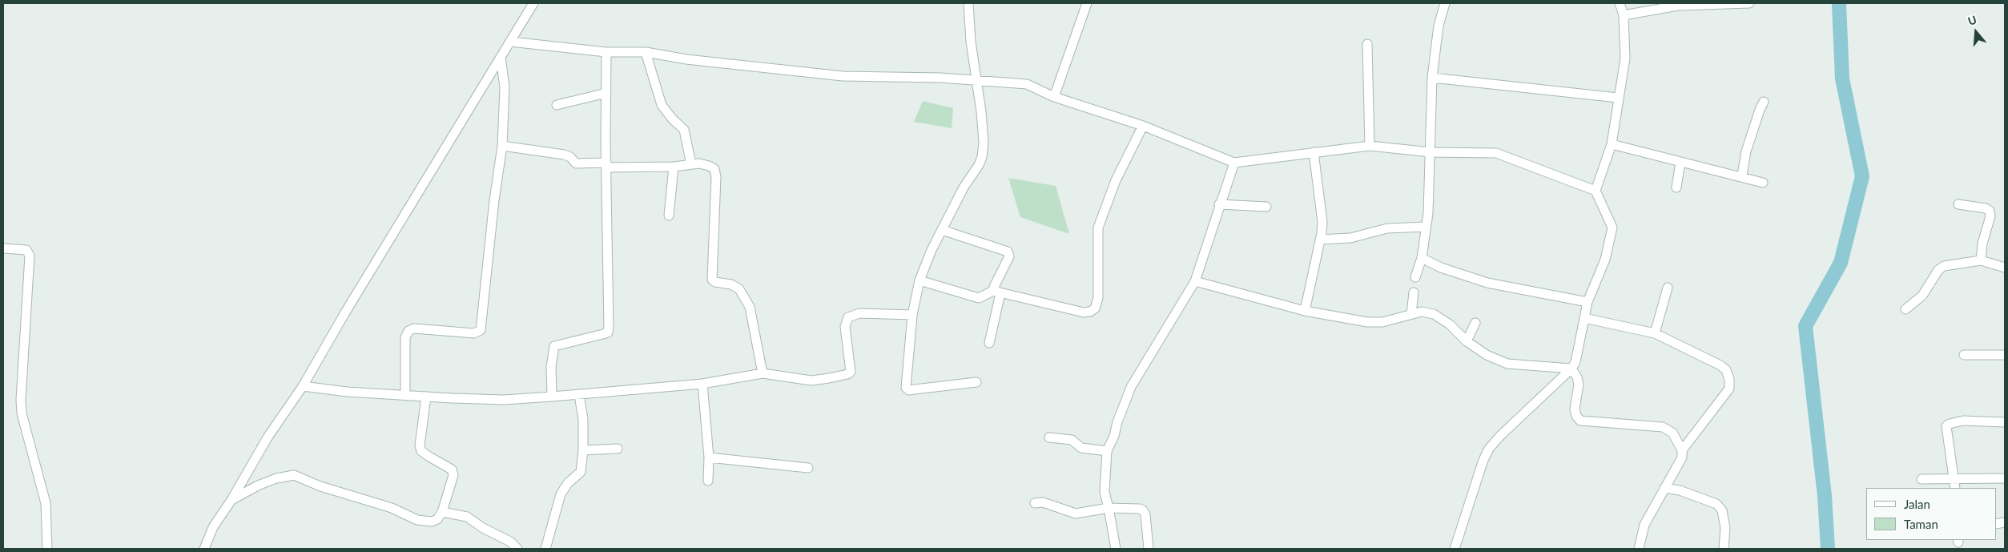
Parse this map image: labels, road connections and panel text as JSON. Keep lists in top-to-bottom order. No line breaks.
{"legend":["Jalan","Taman"],"north":"top"}
